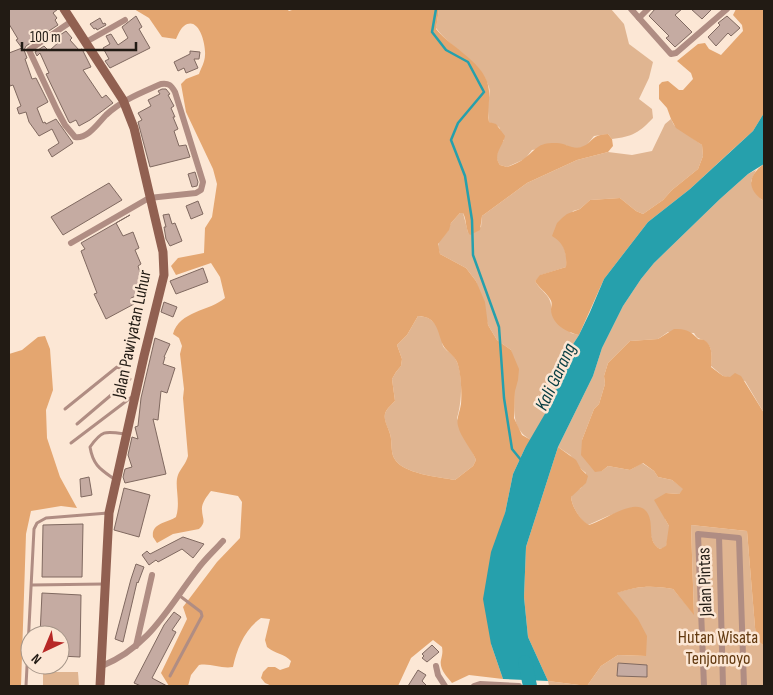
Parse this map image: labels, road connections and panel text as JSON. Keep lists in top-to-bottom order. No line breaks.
{"streets":{"main road":["Jalan Pawiyatan Luhur"],"street":["Jalan Pintas"]},"water":["Kali Garang"],"parks":["Hutan Wisata Tenjomoyo"],"scale_bar":"100 m","north":"bottom left"}
